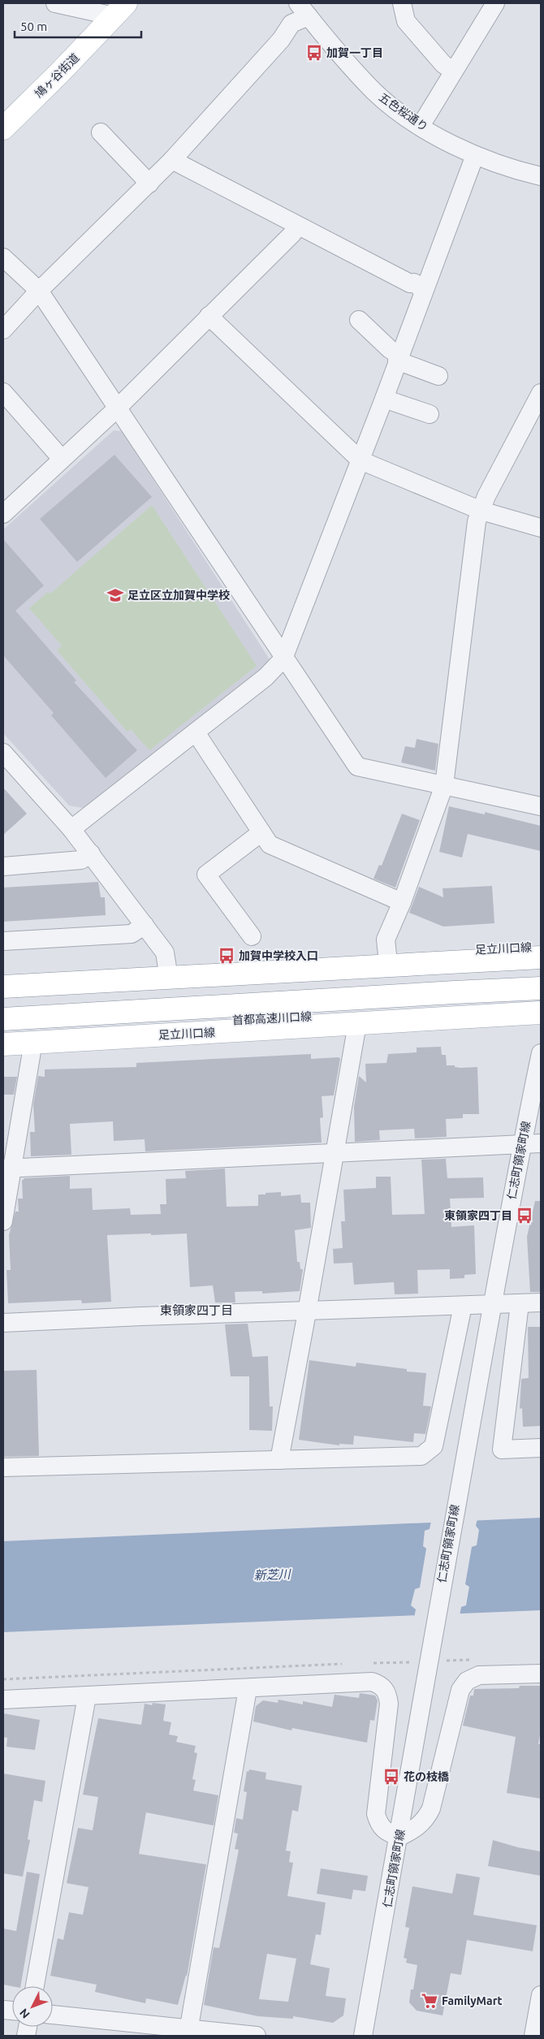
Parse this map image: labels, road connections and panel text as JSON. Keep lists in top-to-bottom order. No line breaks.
{"streets":{"main road":["鳩ヶ谷街道","足立川口線","首都高速川口線"],"street":["五色桜通り","仁志町領家町線"]},"districts":["東領家四丁目"],"water":["新芝川"],"places":{"bus stop":["加賀一丁目","加賀中学校入口","東領家四丁目","花の枝橋"],"school or university":["足立区立加賀中学校"],"supermarket":["FamilyMart"]},"scale_bar":"50 m","north":"bottom left"}
